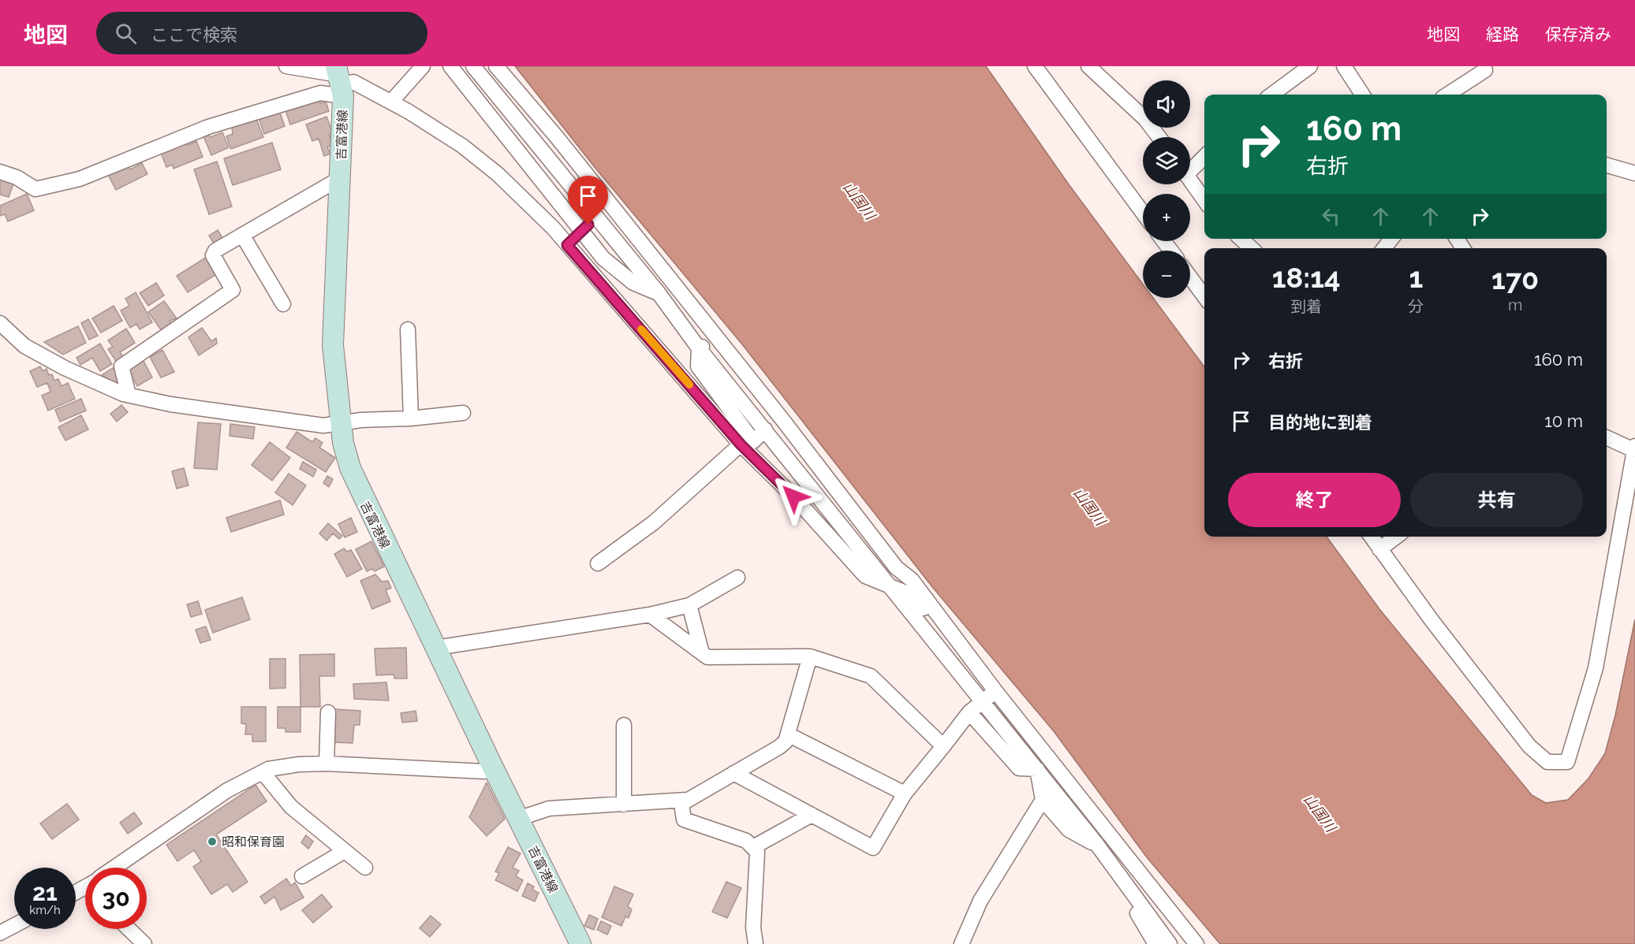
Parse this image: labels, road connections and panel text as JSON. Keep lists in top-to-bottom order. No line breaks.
{"streets":{"main road":["吉富港線"]},"water":["山国川"],"places":["昭和保育園"],"page":{"header":"地図","search":"ここで検索","nav":["地図","経路","保存済み"],"map_buttons":["+","−"],"turn":["160 m","右折"],"eta":["18:14","到着","1","分","170","m"],"list":[{"name":"右折","value":"160 m"},{"name":"目的地に到着","value":"10 m"}],"buttons":["終了","共有"],"speed":"21 km/h","limit":"30"}}
